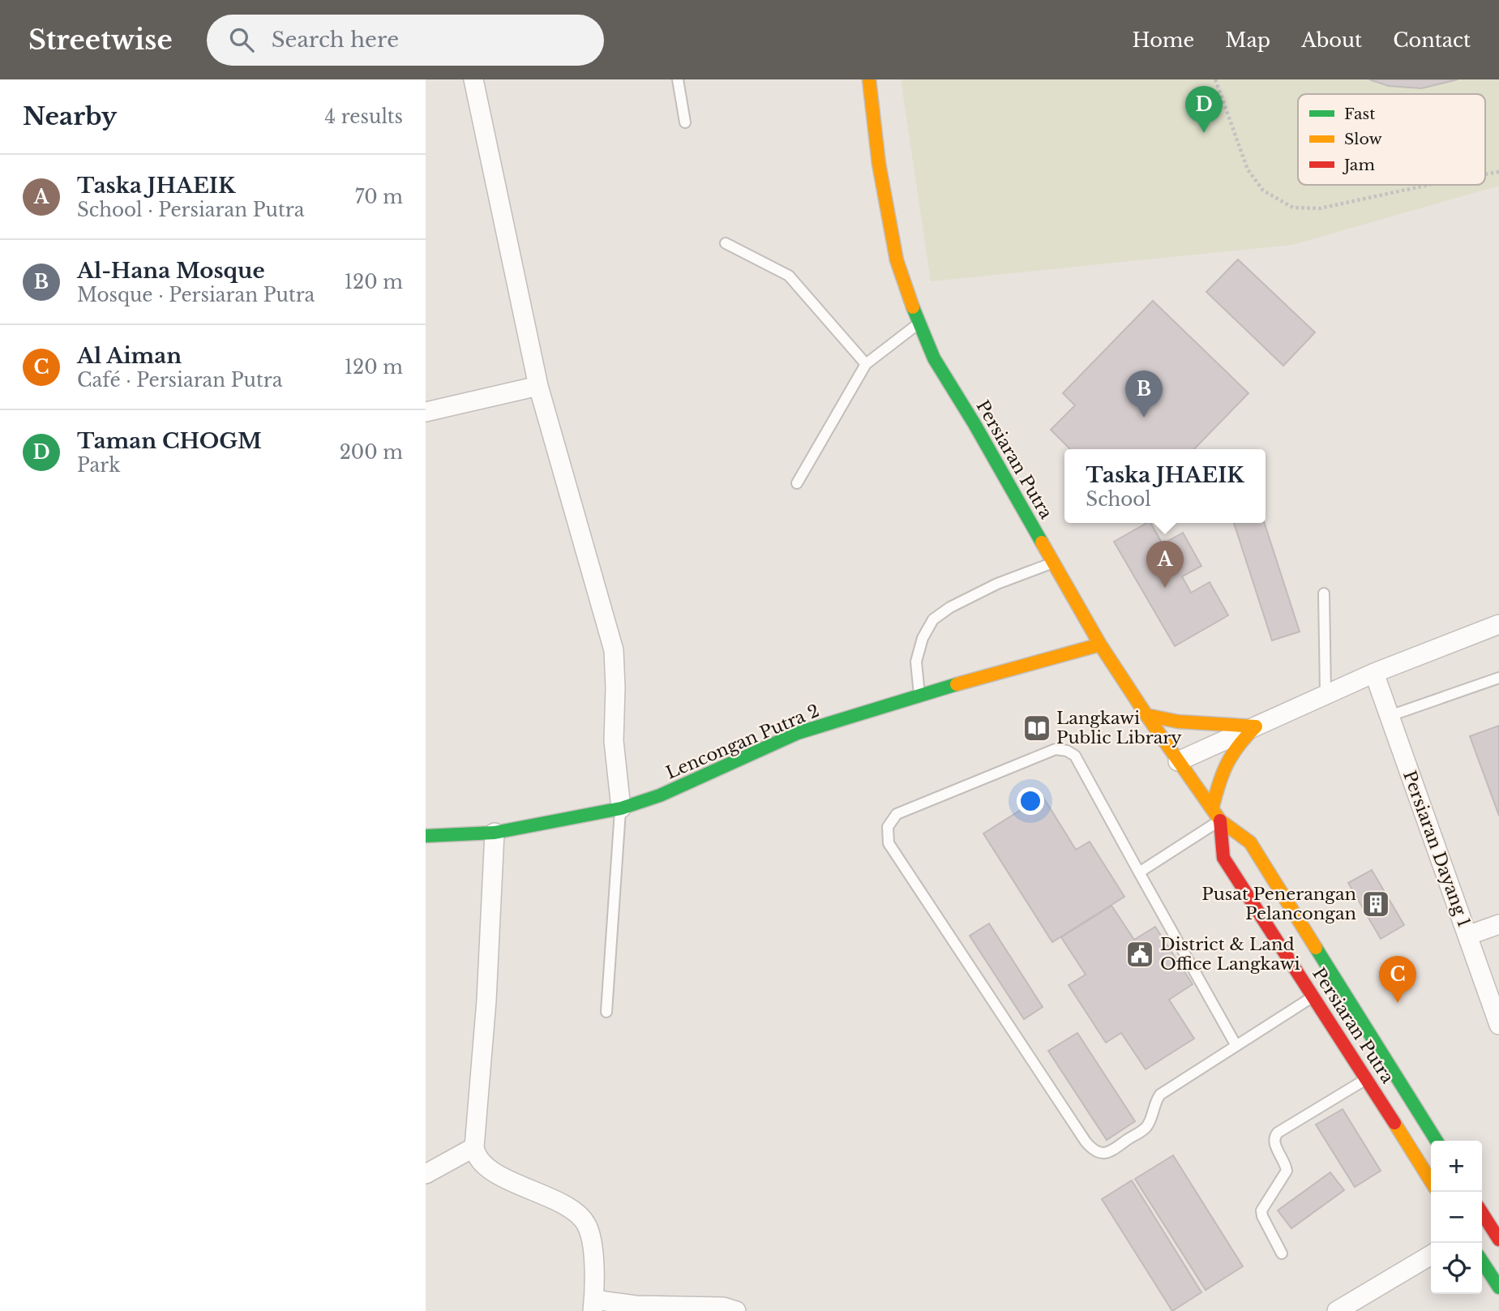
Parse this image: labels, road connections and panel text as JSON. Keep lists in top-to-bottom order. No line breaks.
{"streets":{"main road":["Persiaran Putra","Lencongan Putra 2"],"street":["Persiaran Dayang 1"]},"crossings":[["Persiaran Putra","Lencongan Putra 2"]],"places":{"library":["Langkawi Public Library"],"building":["Pusat Penerangan Pelancongan"],"public building":["District & Land Office Langkawi"]},"legend":["Fast","Slow","Jam"],"page":{"header":"Streetwise","search":"Search here","nav":["Home","Map","About","Contact"],"heading":["Nearby","4 results"],"pins":["D","B","A","C"],"list":[{"mark":"A","name":"Taska JHAEIK","note":"School · Persiaran Putra","value":"70 m"},{"mark":"B","name":"Al-Hana Mosque","note":"Mosque · Persiaran Putra","value":"120 m"},{"mark":"C","name":"Al Aiman","note":"Café · Persiaran Putra","value":"120 m"},{"mark":"D","name":"Taman CHOGM","note":"Park","value":"200 m"}],"popup":["Taska JHAEIK","School"],"map_buttons":["+","−"]}}
